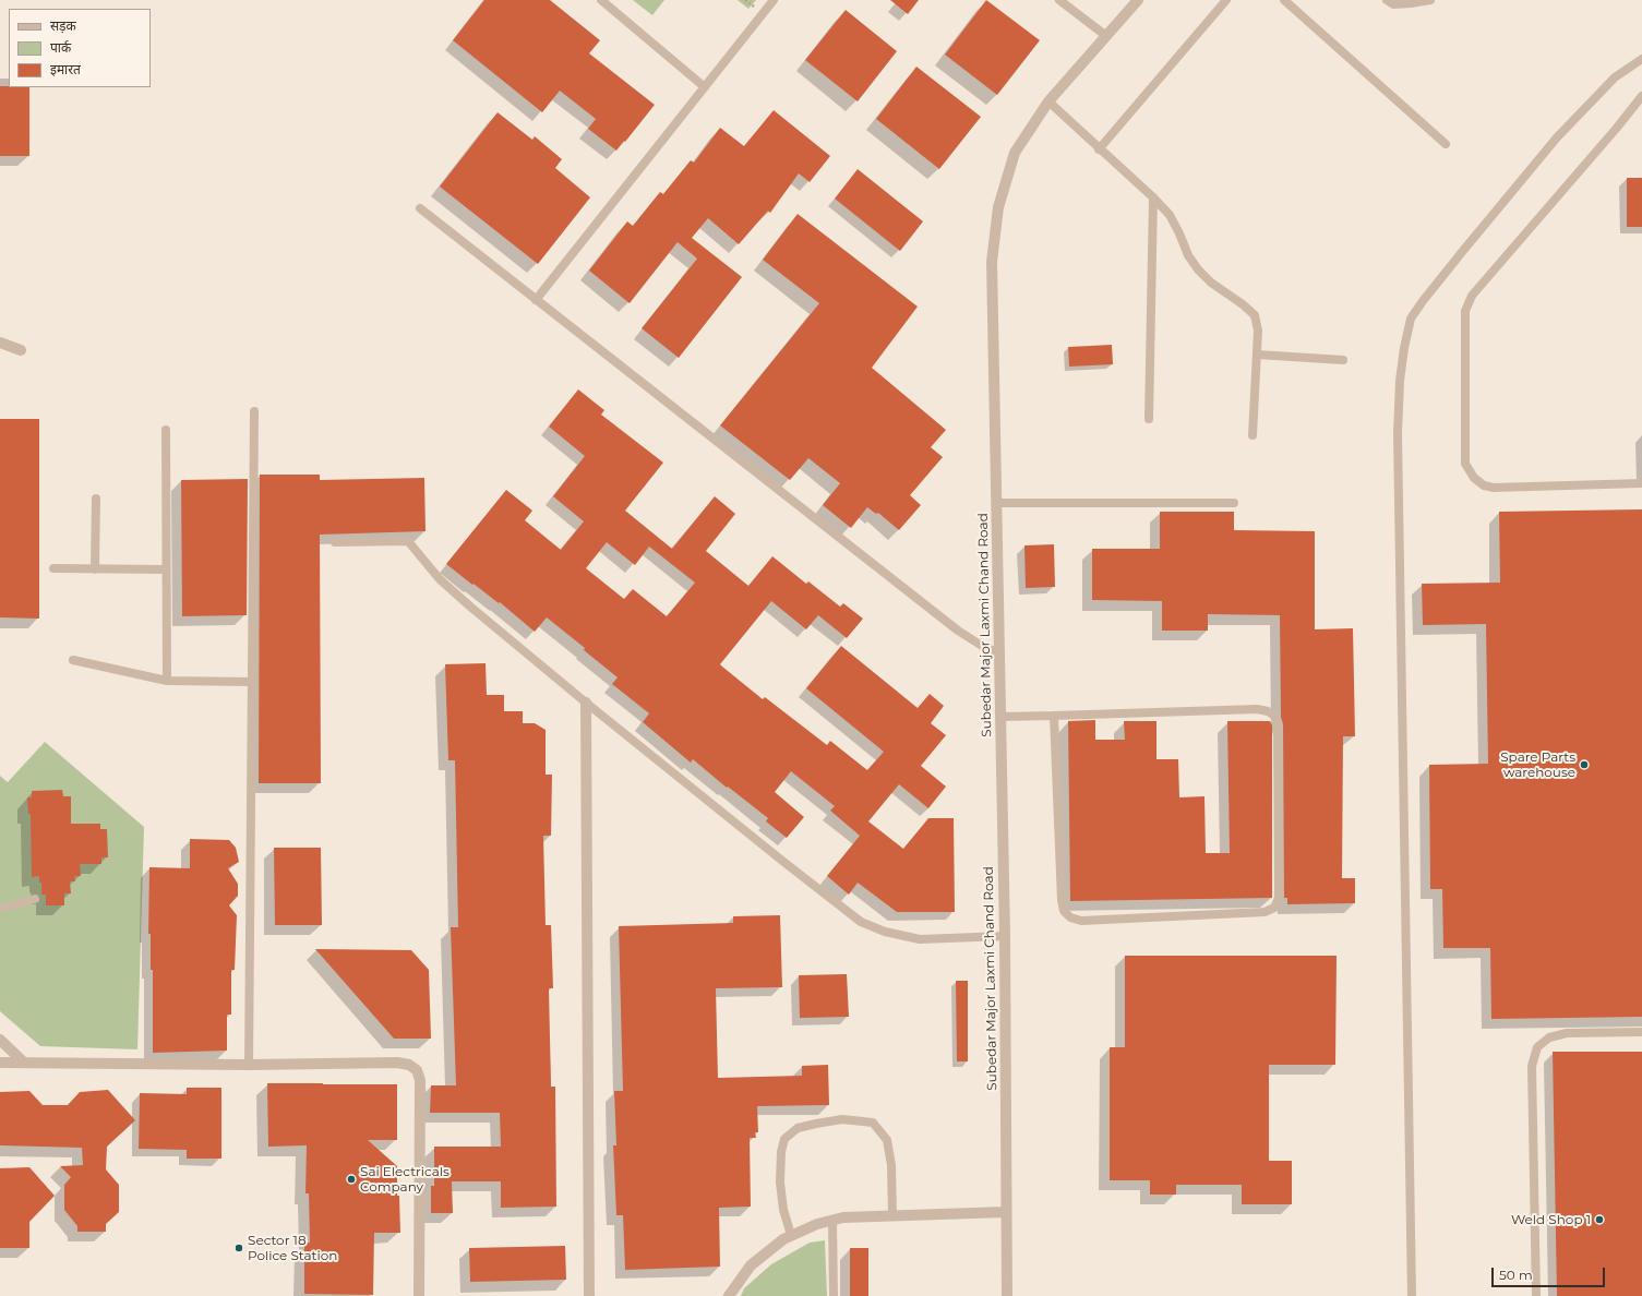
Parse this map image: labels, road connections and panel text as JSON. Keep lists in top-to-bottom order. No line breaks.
{"streets":{"street":["Subedar Major Laxmi Chand Road"]},"places":["Spare Parts warehouse","Sai Electricals Company","Weld Shop 1","Sector 18 Police Station"],"legend":["सड़क","पार्क","इमारत"],"scale_bar":"50 m"}
